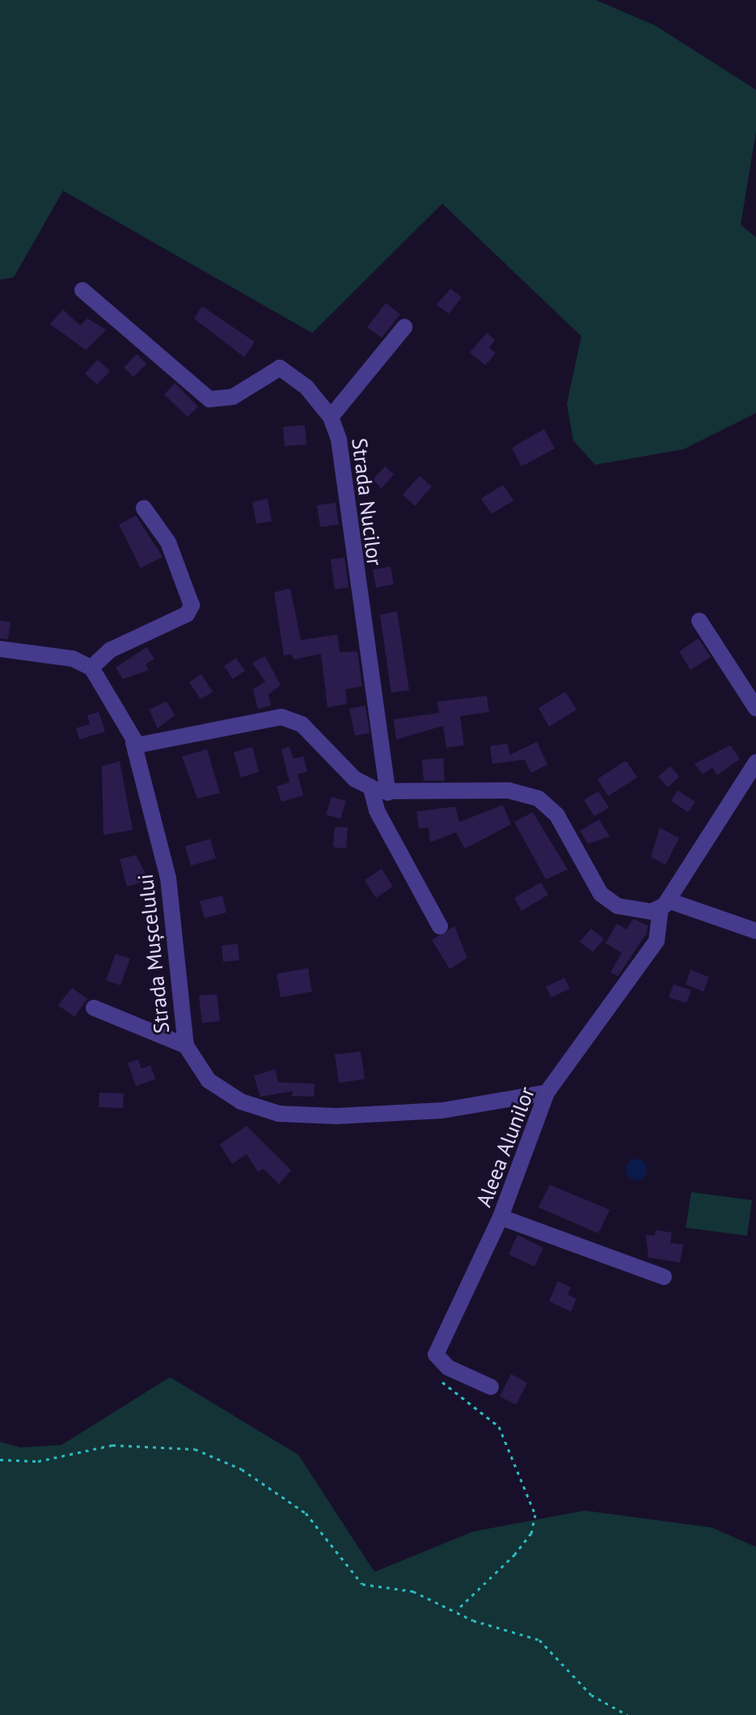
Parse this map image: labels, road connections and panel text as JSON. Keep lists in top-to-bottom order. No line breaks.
{"streets":{"street":["Strada Nucilor","Strada Mușcelului","Aleea Alunilor"]},"crossings":[["Strada Mușcelului","Aleea Alunilor"]]}
